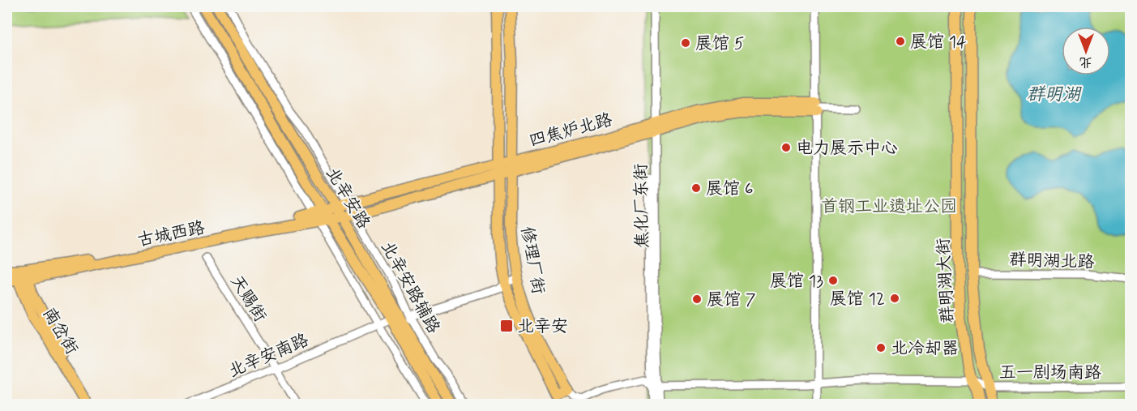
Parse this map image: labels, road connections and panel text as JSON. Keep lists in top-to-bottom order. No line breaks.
{"streets":{"main road":["四焦炉北路","北辛安路","古城西路","修理厂街","群明湖大街","南岔街"],"street":["焦化厂东街","群明湖北路","北辛安路辅路","天赐街","北辛安南路","五一剧场南路"]},"crossings":[["四焦炉北路","北辛安路"],["四焦炉北路","焦化厂东街"],["四焦炉北路","古城西路"],["四焦炉北路","修理厂街"],["四焦炉北路","北辛安路辅路"],["北辛安路","古城西路"],["北辛安路","北辛安南路"],["古城西路","南岔街"],["群明湖北路","群明湖大街"],["群明湖大街","五一剧场南路"],["天赐街","北辛安南路"]],"water":["群明湖"],"parks":["首钢工业遗址公园"],"places":{"other":["展馆 14","展馆 5","电力展示中心","展馆 6","展馆 13","展馆 12","展馆 7","北冷却器"],"transit":["北辛安"]},"north":"bottom"}
